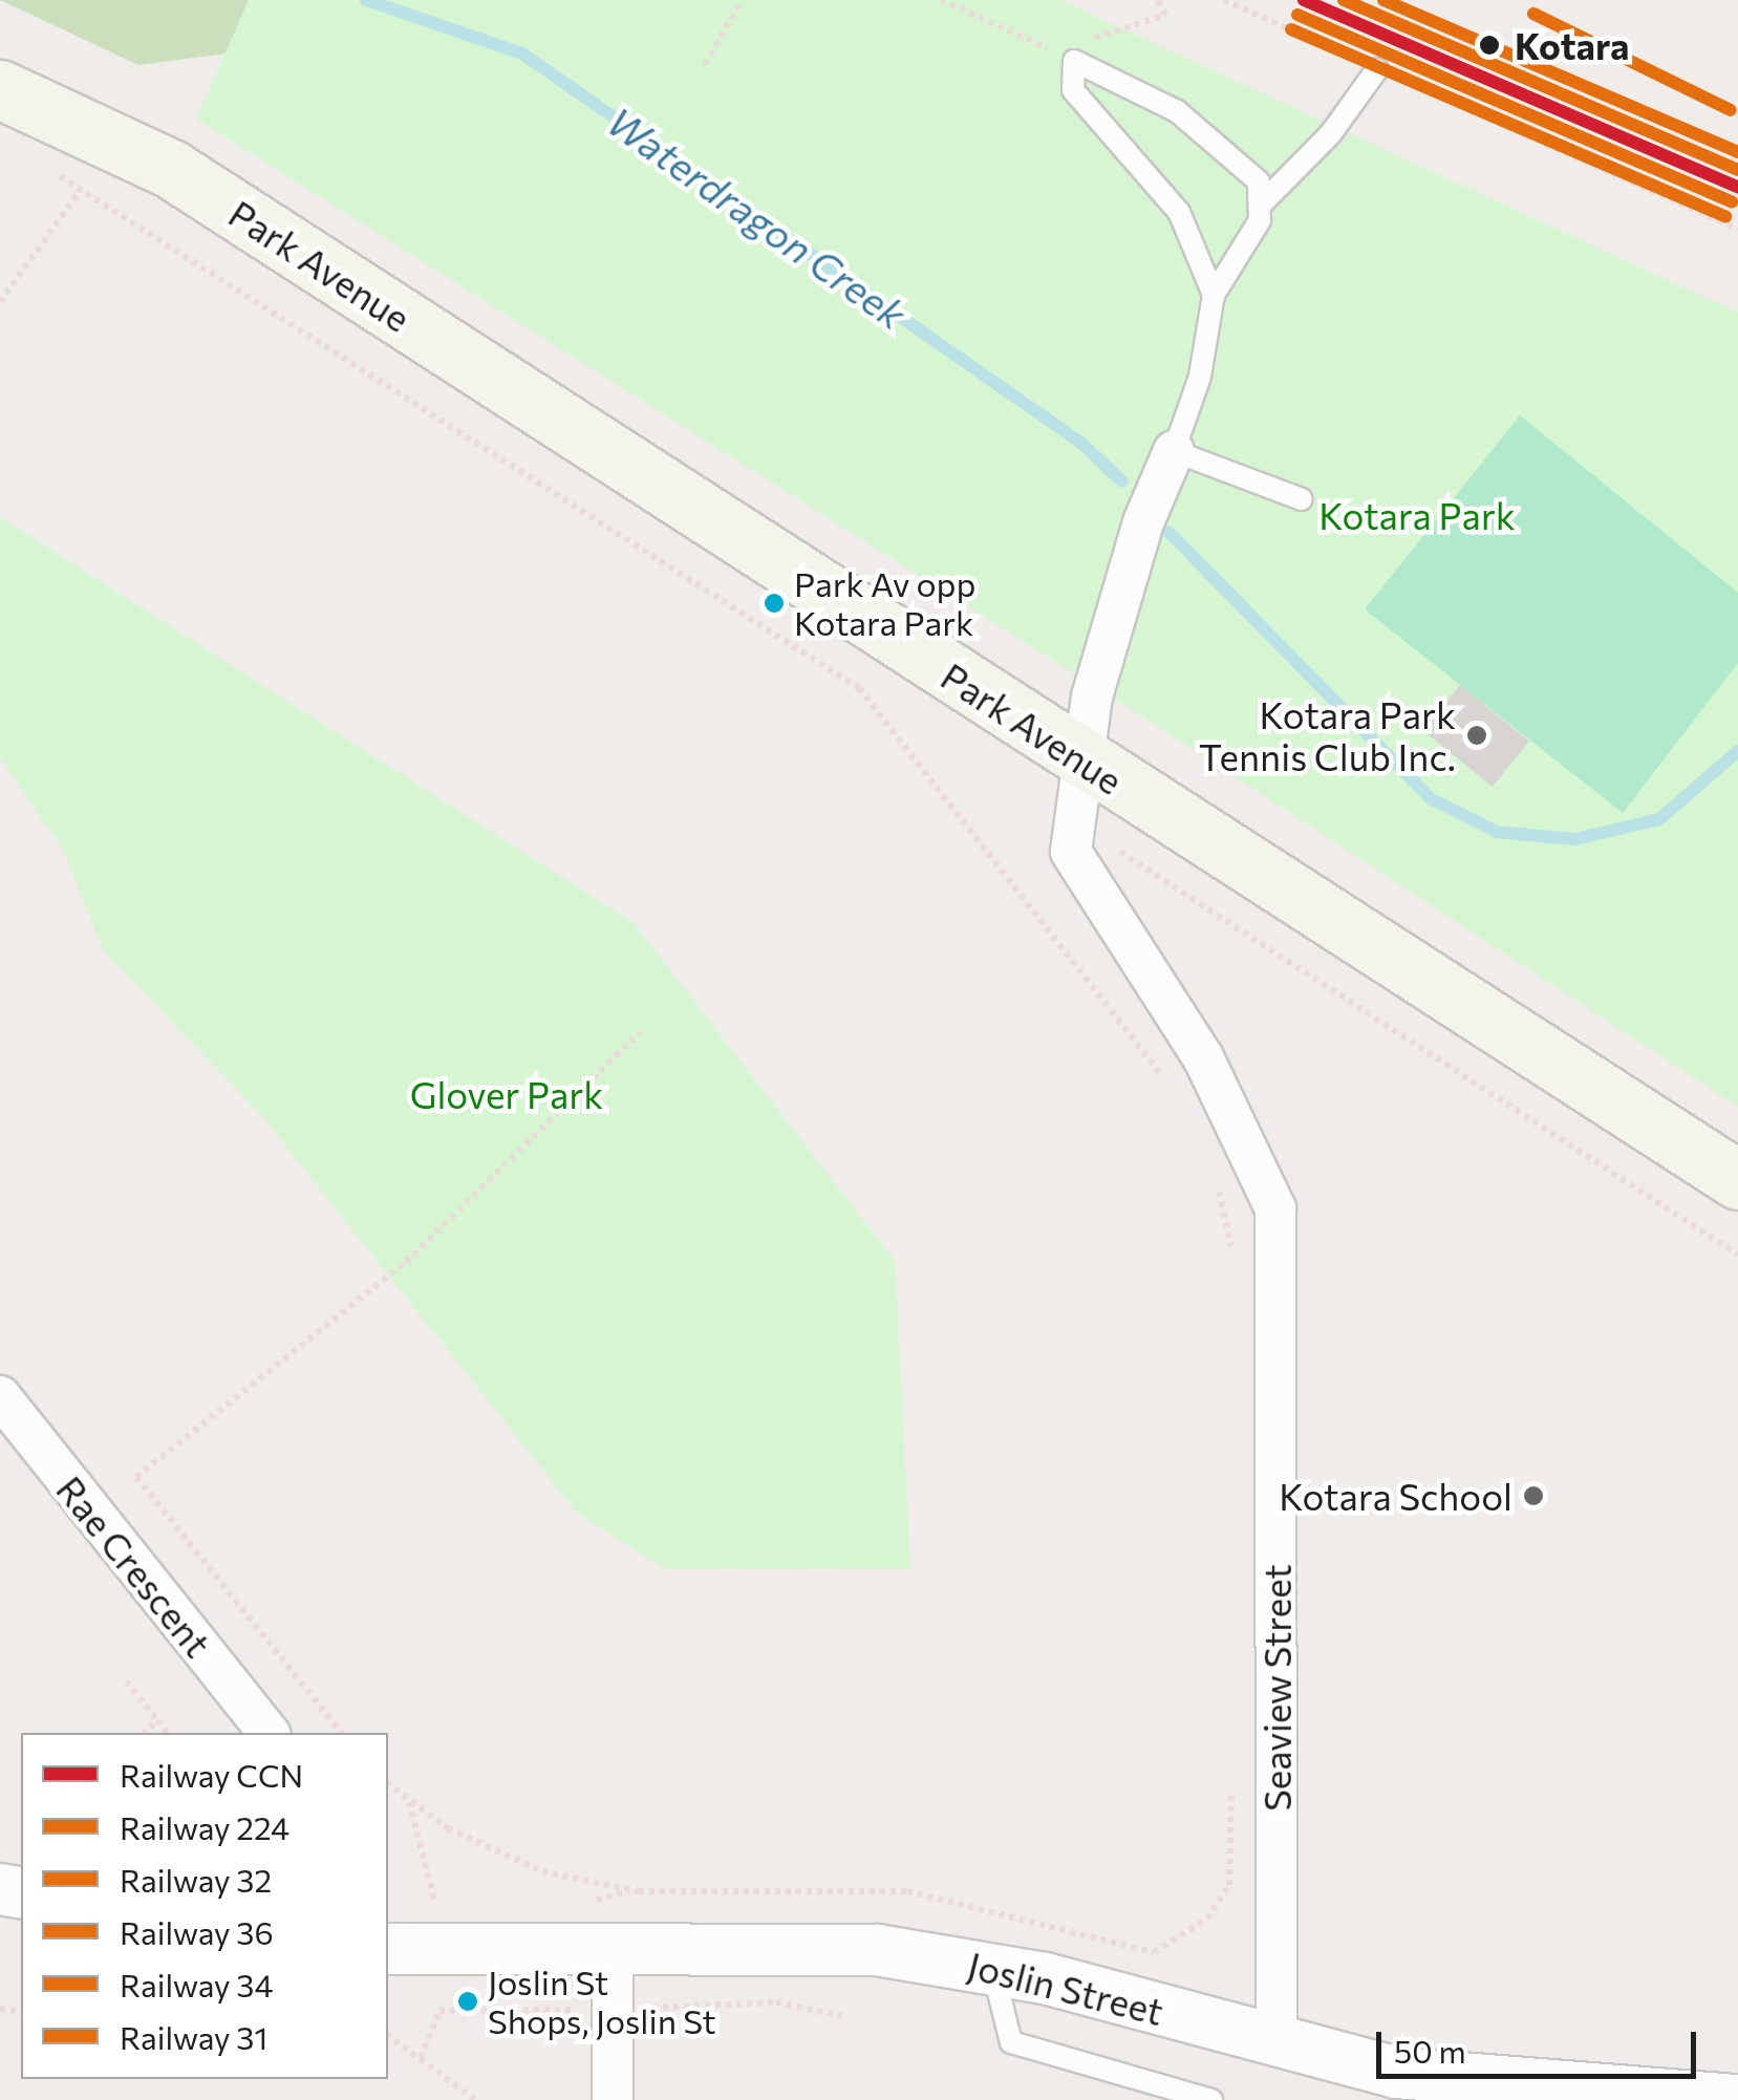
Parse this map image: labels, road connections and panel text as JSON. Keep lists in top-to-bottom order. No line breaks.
{"streets":{"main road":["Park Avenue"],"street":["Rae Crescent","Seaview Street","Joslin Street"]},"crossings":[["Seaview Street","Joslin Street"]],"water":["Waterdragon Creek"],"parks":["Kotara Park","Glover Park"],"places":["Kotara","Park Av opp Kotara Park","Kotara Park Tennis Club Inc.","Kotara School","Joslin St Shops, Joslin St"],"lines":["rail line CCN","rail line 32","rail line 34","rail line 31","rail line 224","rail line 36"],"legend":["Railway CCN","Railway 224","Railway 32","Railway 36","Railway 34","Railway 31"],"scale_bar":"50 m"}
